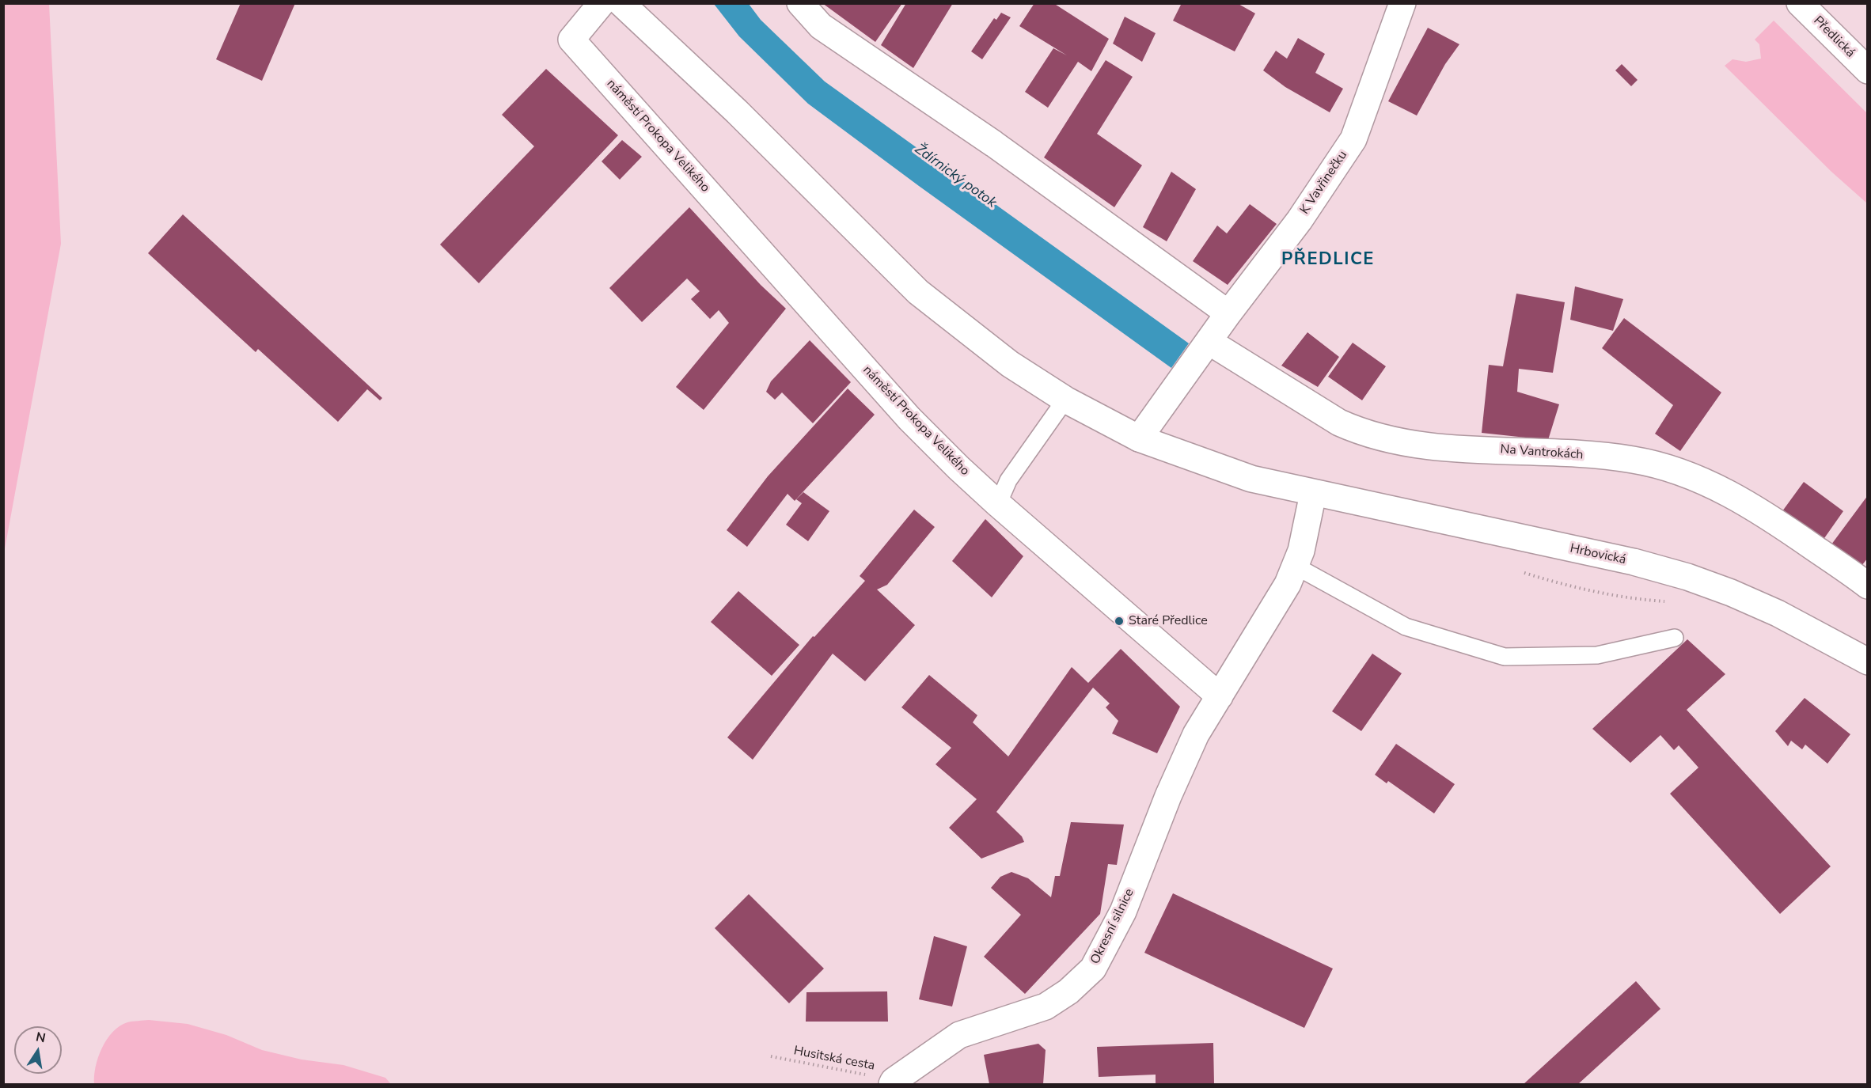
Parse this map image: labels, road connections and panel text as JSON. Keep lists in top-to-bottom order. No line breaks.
{"streets":{"street":["Předlická","náměstí Prokopa Velikého","K Vavřinečku","Na Vantrokách","Hrbovická","Okresní silnice"],"path":["Husitská cesta"]},"crossings":[["náměstí Prokopa Velikého","Okresní silnice"],["K Vavřinečku","Na Vantrokách"],["Okresní silnice","Husitská cesta"]],"districts":["PŘEDLICE"],"water":["Ždírnický potok"],"places":["Staré Předlice"],"north":"top"}
